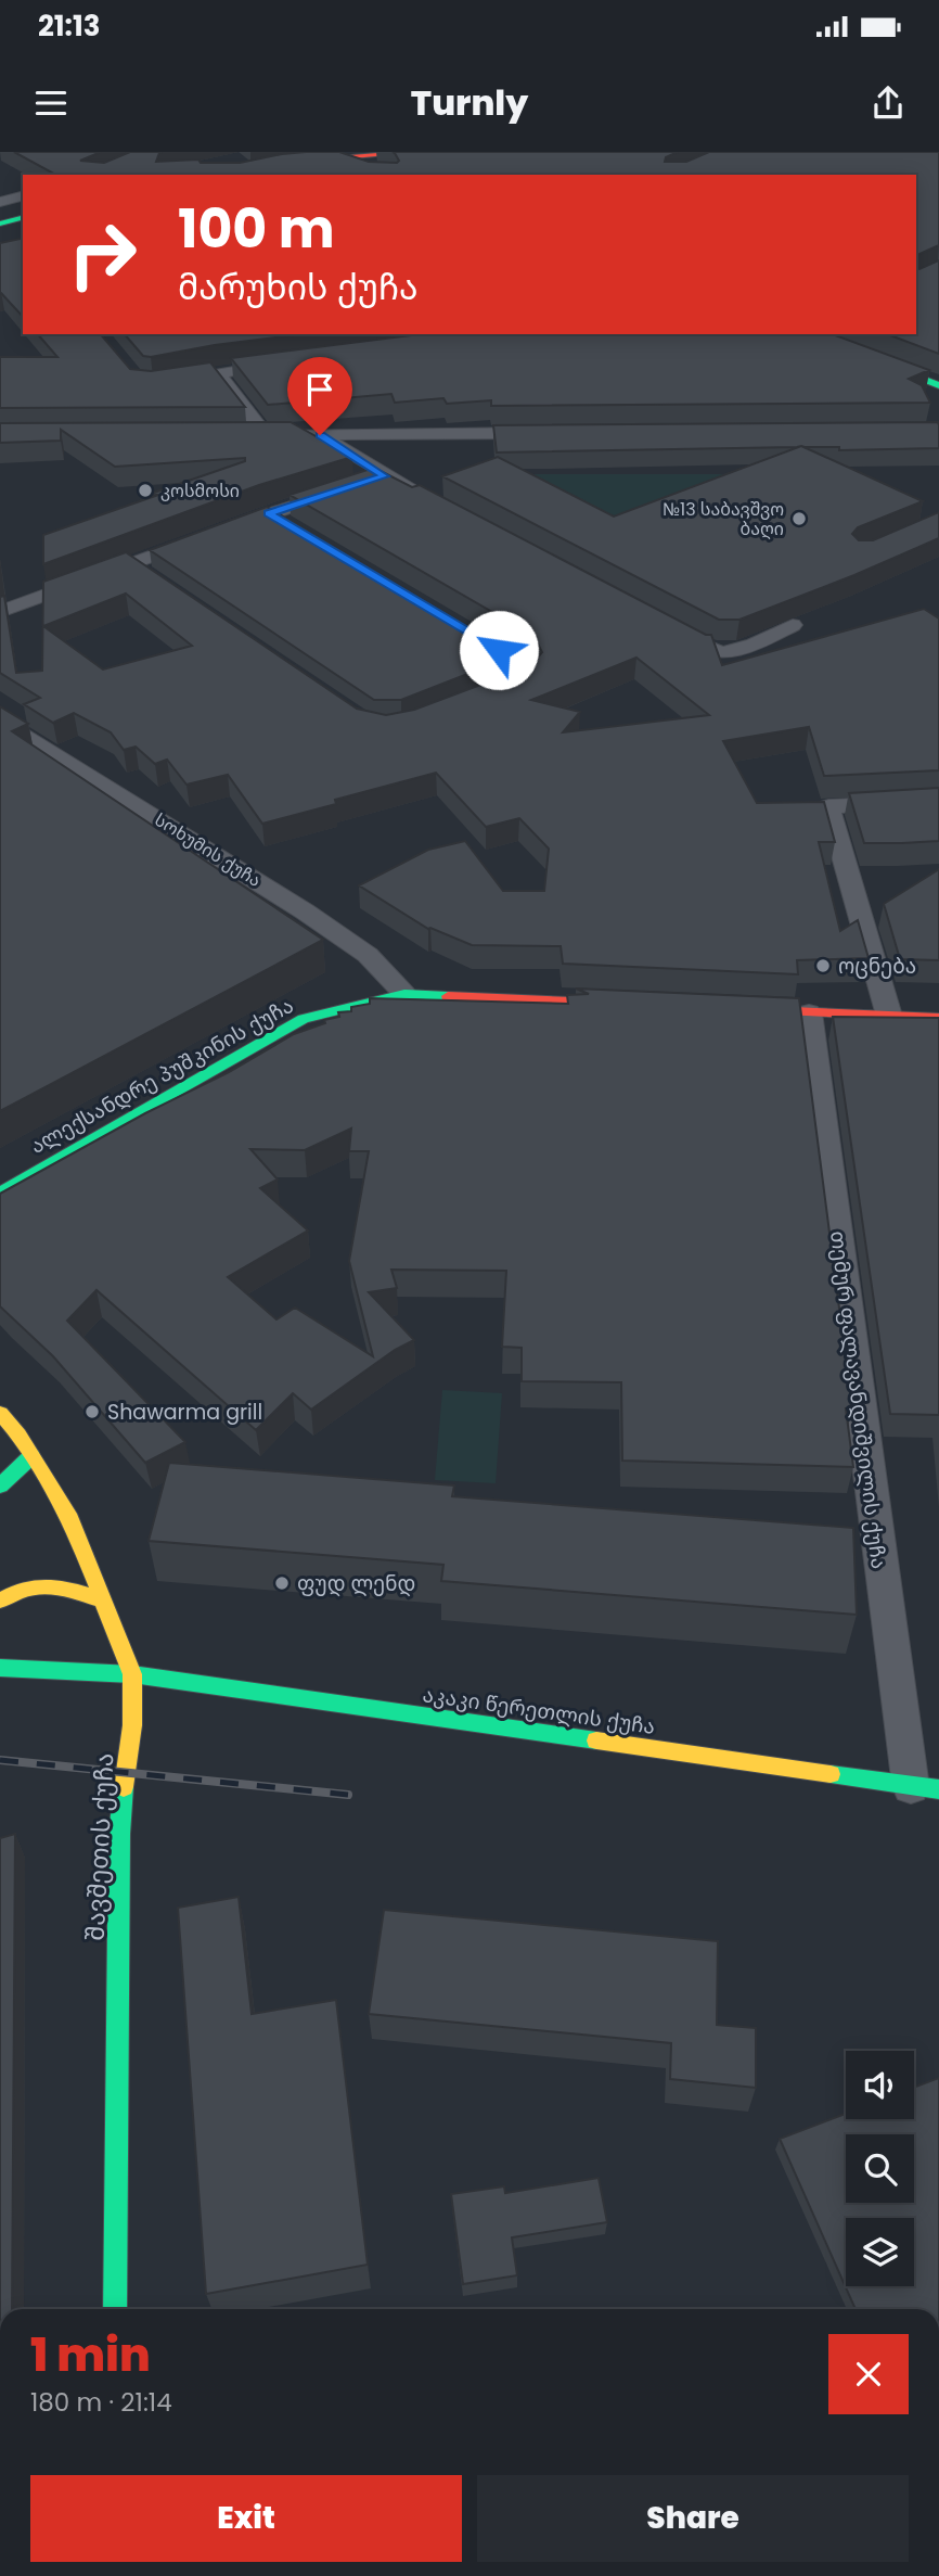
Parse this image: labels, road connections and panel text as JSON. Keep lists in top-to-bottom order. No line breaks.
{"streets":{"main road":["ალექსანდრე პუშკინის ქუჩა","აკაკი წერეთლის ქუჩა","შავშეთის ქუჩა"],"street":["სოხუმის ქუჩა","თემურ ფალავანდიშვილის ქუჩა"]},"crossings":[["სოხუმის ქუჩა","ალექსანდრე პუშკინის ქუჩა"],["თემურ ფალავანდიშვილის ქუჩა","აკაკი წერეთლის ქუჩა"],["აკაკი წერეთლის ქუჩა","შავშეთის ქუჩა"]],"places":["კოსმოსი","№13 საბავშვო ბაღი","ოცნება","Shawarma grill","ფუდ ლენდ"],"page":{"status":"21:13","header":"Turnly","turn":["100 m","მარუხის ქუჩა"],"heading":["1 min","180 m · 21:14"],"buttons":["Exit","Share"]}}
